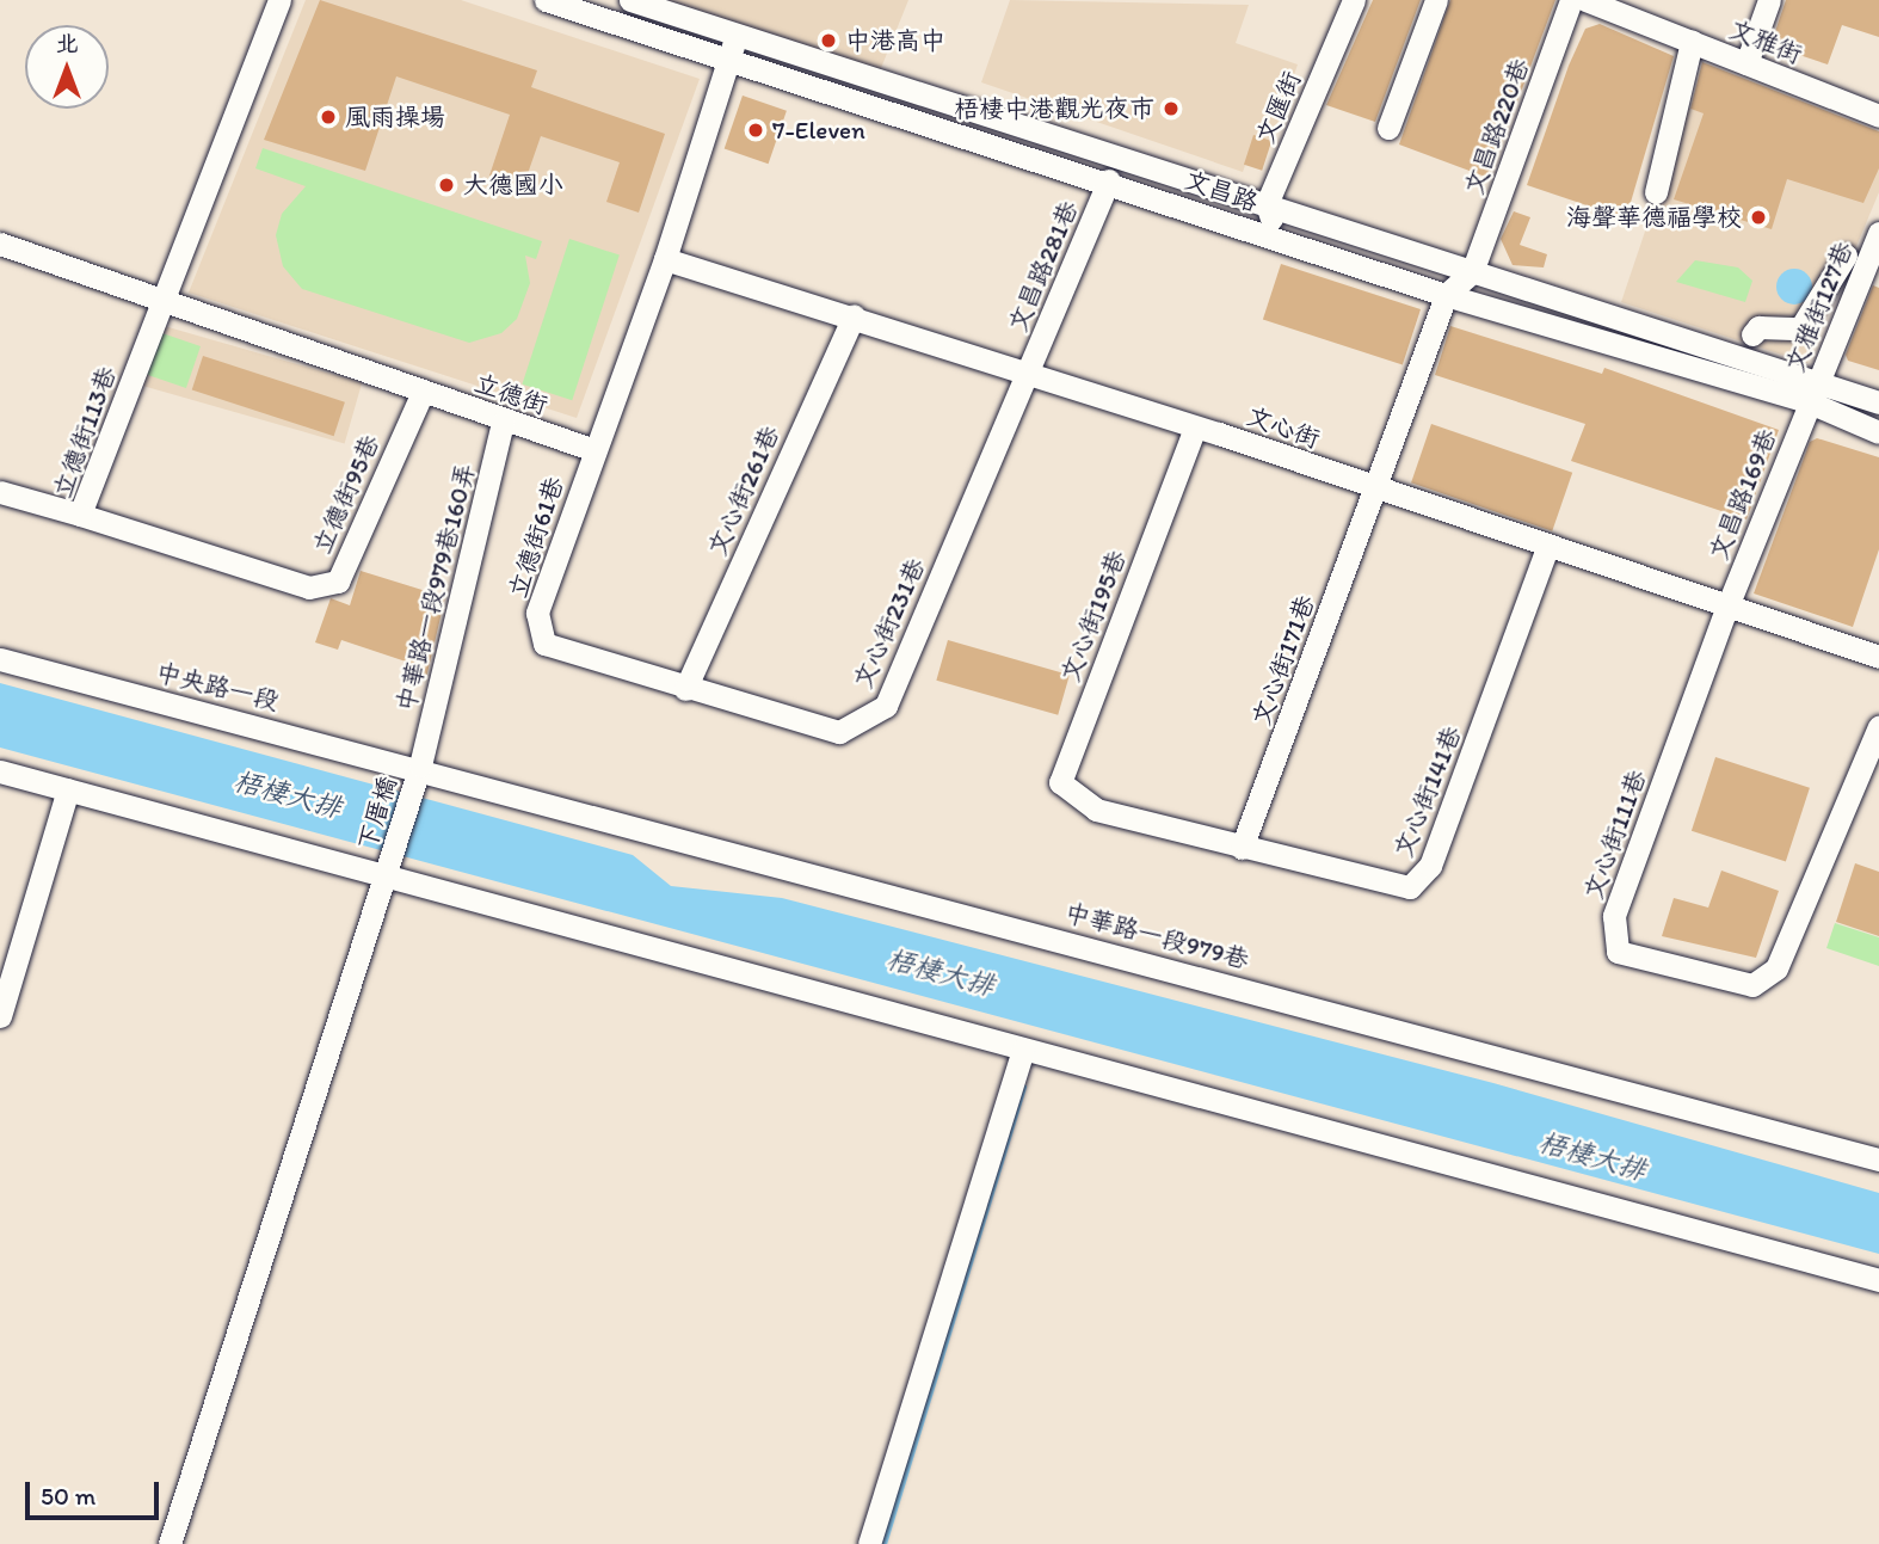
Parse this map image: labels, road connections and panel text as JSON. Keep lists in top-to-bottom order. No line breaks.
{"streets":{"street":["文雅街","文匯街","文昌路220巷","文昌路","文昌路281巷","文雅街127巷","立德街","文心街","立德街113巷","文心街261巷","立德街95巷","文昌路169巷","立德街61巷","中華路一段979巷160弄","文心街195巷","文心街231巷","文心街171巷","中央路一段","文心街141巷","下厝橋","文心街111巷","中華路一段979巷"]},"crossings":[["文匯街","文昌路"],["文昌路220巷","文昌路"],["文昌路","文昌路281巷"],["文昌路","文雅街127巷"],["文昌路","文昌路169巷"],["文昌路","文心街171巷"],["文昌路281巷","文心街"],["文昌路281巷","文心街231巷"],["文雅街127巷","文昌路169巷"],["立德街","立德街113巷"],["立德街","立德街95巷"],["立德街","立德街61巷"],["立德街","中華路一段979巷160弄"],["文心街","文心街261巷"],["文心街","文昌路169巷"],["文心街","文心街195巷"],["文心街","文心街231巷"],["文心街","文心街171巷"],["文心街","文心街141巷"],["文心街","文心街111巷"],["立德街113巷","立德街95巷"],["文心街261巷","文心街231巷"],["文昌路169巷","文心街111巷"],["立德街61巷","文心街231巷"],["中華路一段979巷160弄","中央路一段"],["中華路一段979巷160弄","下厝橋"],["中華路一段979巷160弄","中華路一段979巷"],["文心街195巷","文心街141巷"],["文心街171巷","文心街141巷"],["中央路一段","下厝橋"],["中央路一段","中華路一段979巷"],["下厝橋","中華路一段979巷"]],"water":["梧棲大排"],"places":["中港高中","梧棲中港觀光夜市","風雨操場","7-Eleven","大德國小","海聲華德福學校"],"scale_bar":"50 m","north":"top"}
